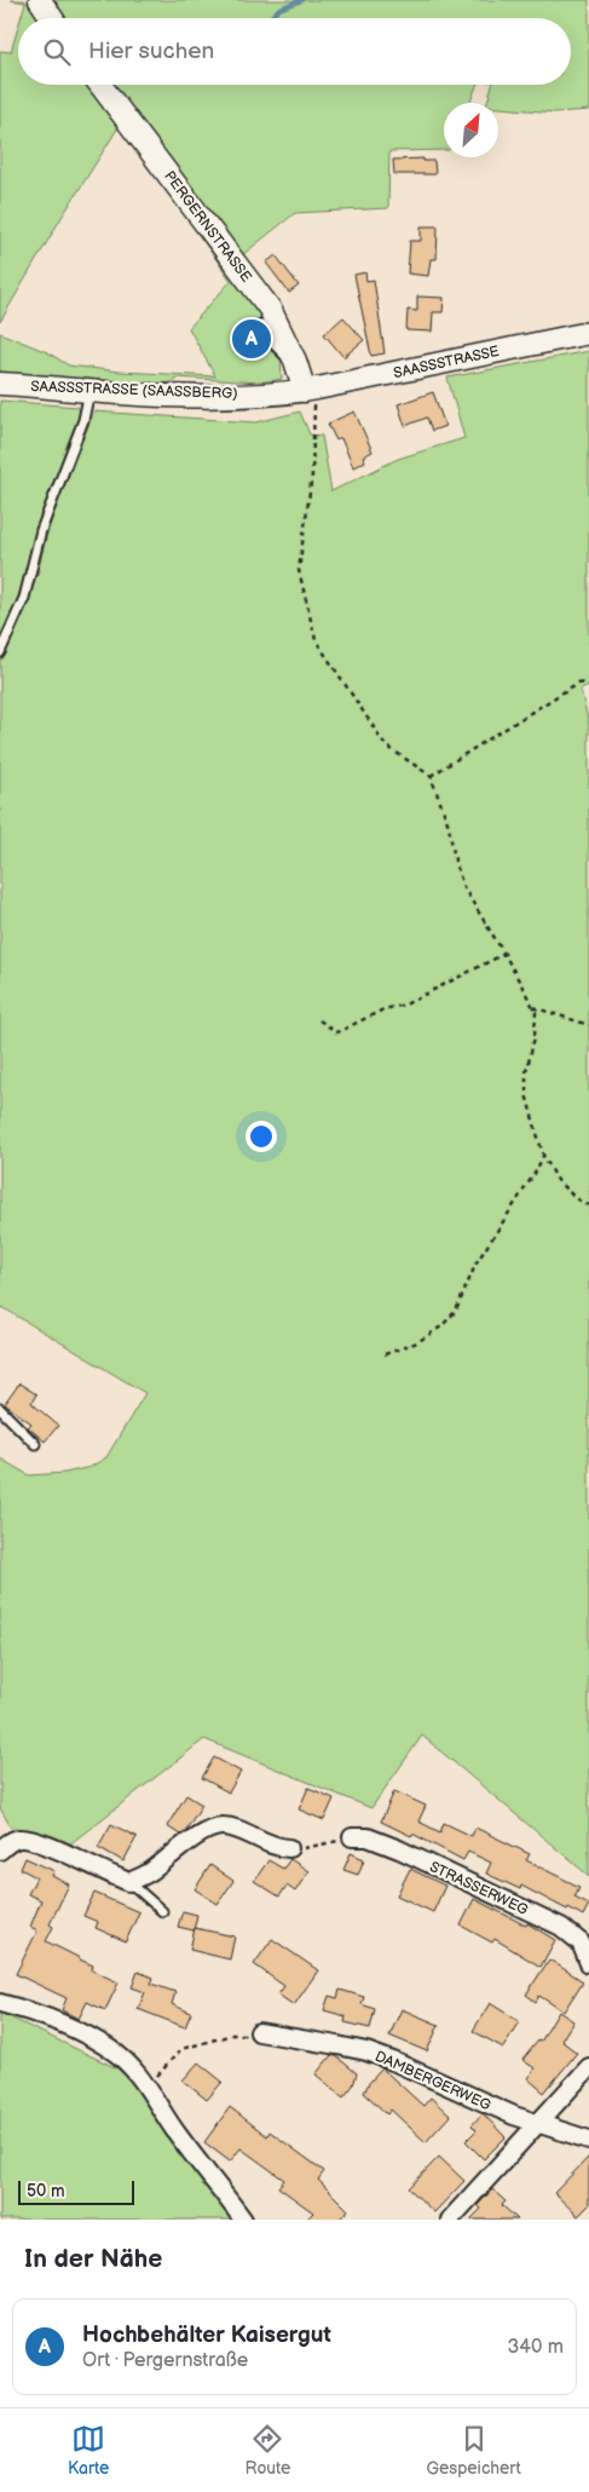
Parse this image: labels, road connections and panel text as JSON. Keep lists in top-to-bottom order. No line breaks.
{"streets":{"street":["PERGERNSTRASSE","SAASSSTRASSE","SAASSSTRASSE (SAASSBERG)","STRASSERWEG","DAMBERGERWEG"]},"crossings":[["PERGERNSTRASSE","SAASSSTRASSE"],["PERGERNSTRASSE","SAASSSTRASSE (SAASSBERG)"],["SAASSSTRASSE","SAASSSTRASSE (SAASSBERG)"]],"scale_bar":"50 m","north":"top right","page":{"search":"Hier suchen","pins":"A","scale":"50 m","heading":"In der Nähe","list":[{"mark":"A","name":"Hochbehälter Kaisergut","note":"Ort · Pergernstraße","value":"340 m"}],"nav":["Karte","Route","Gespeichert"]}}
